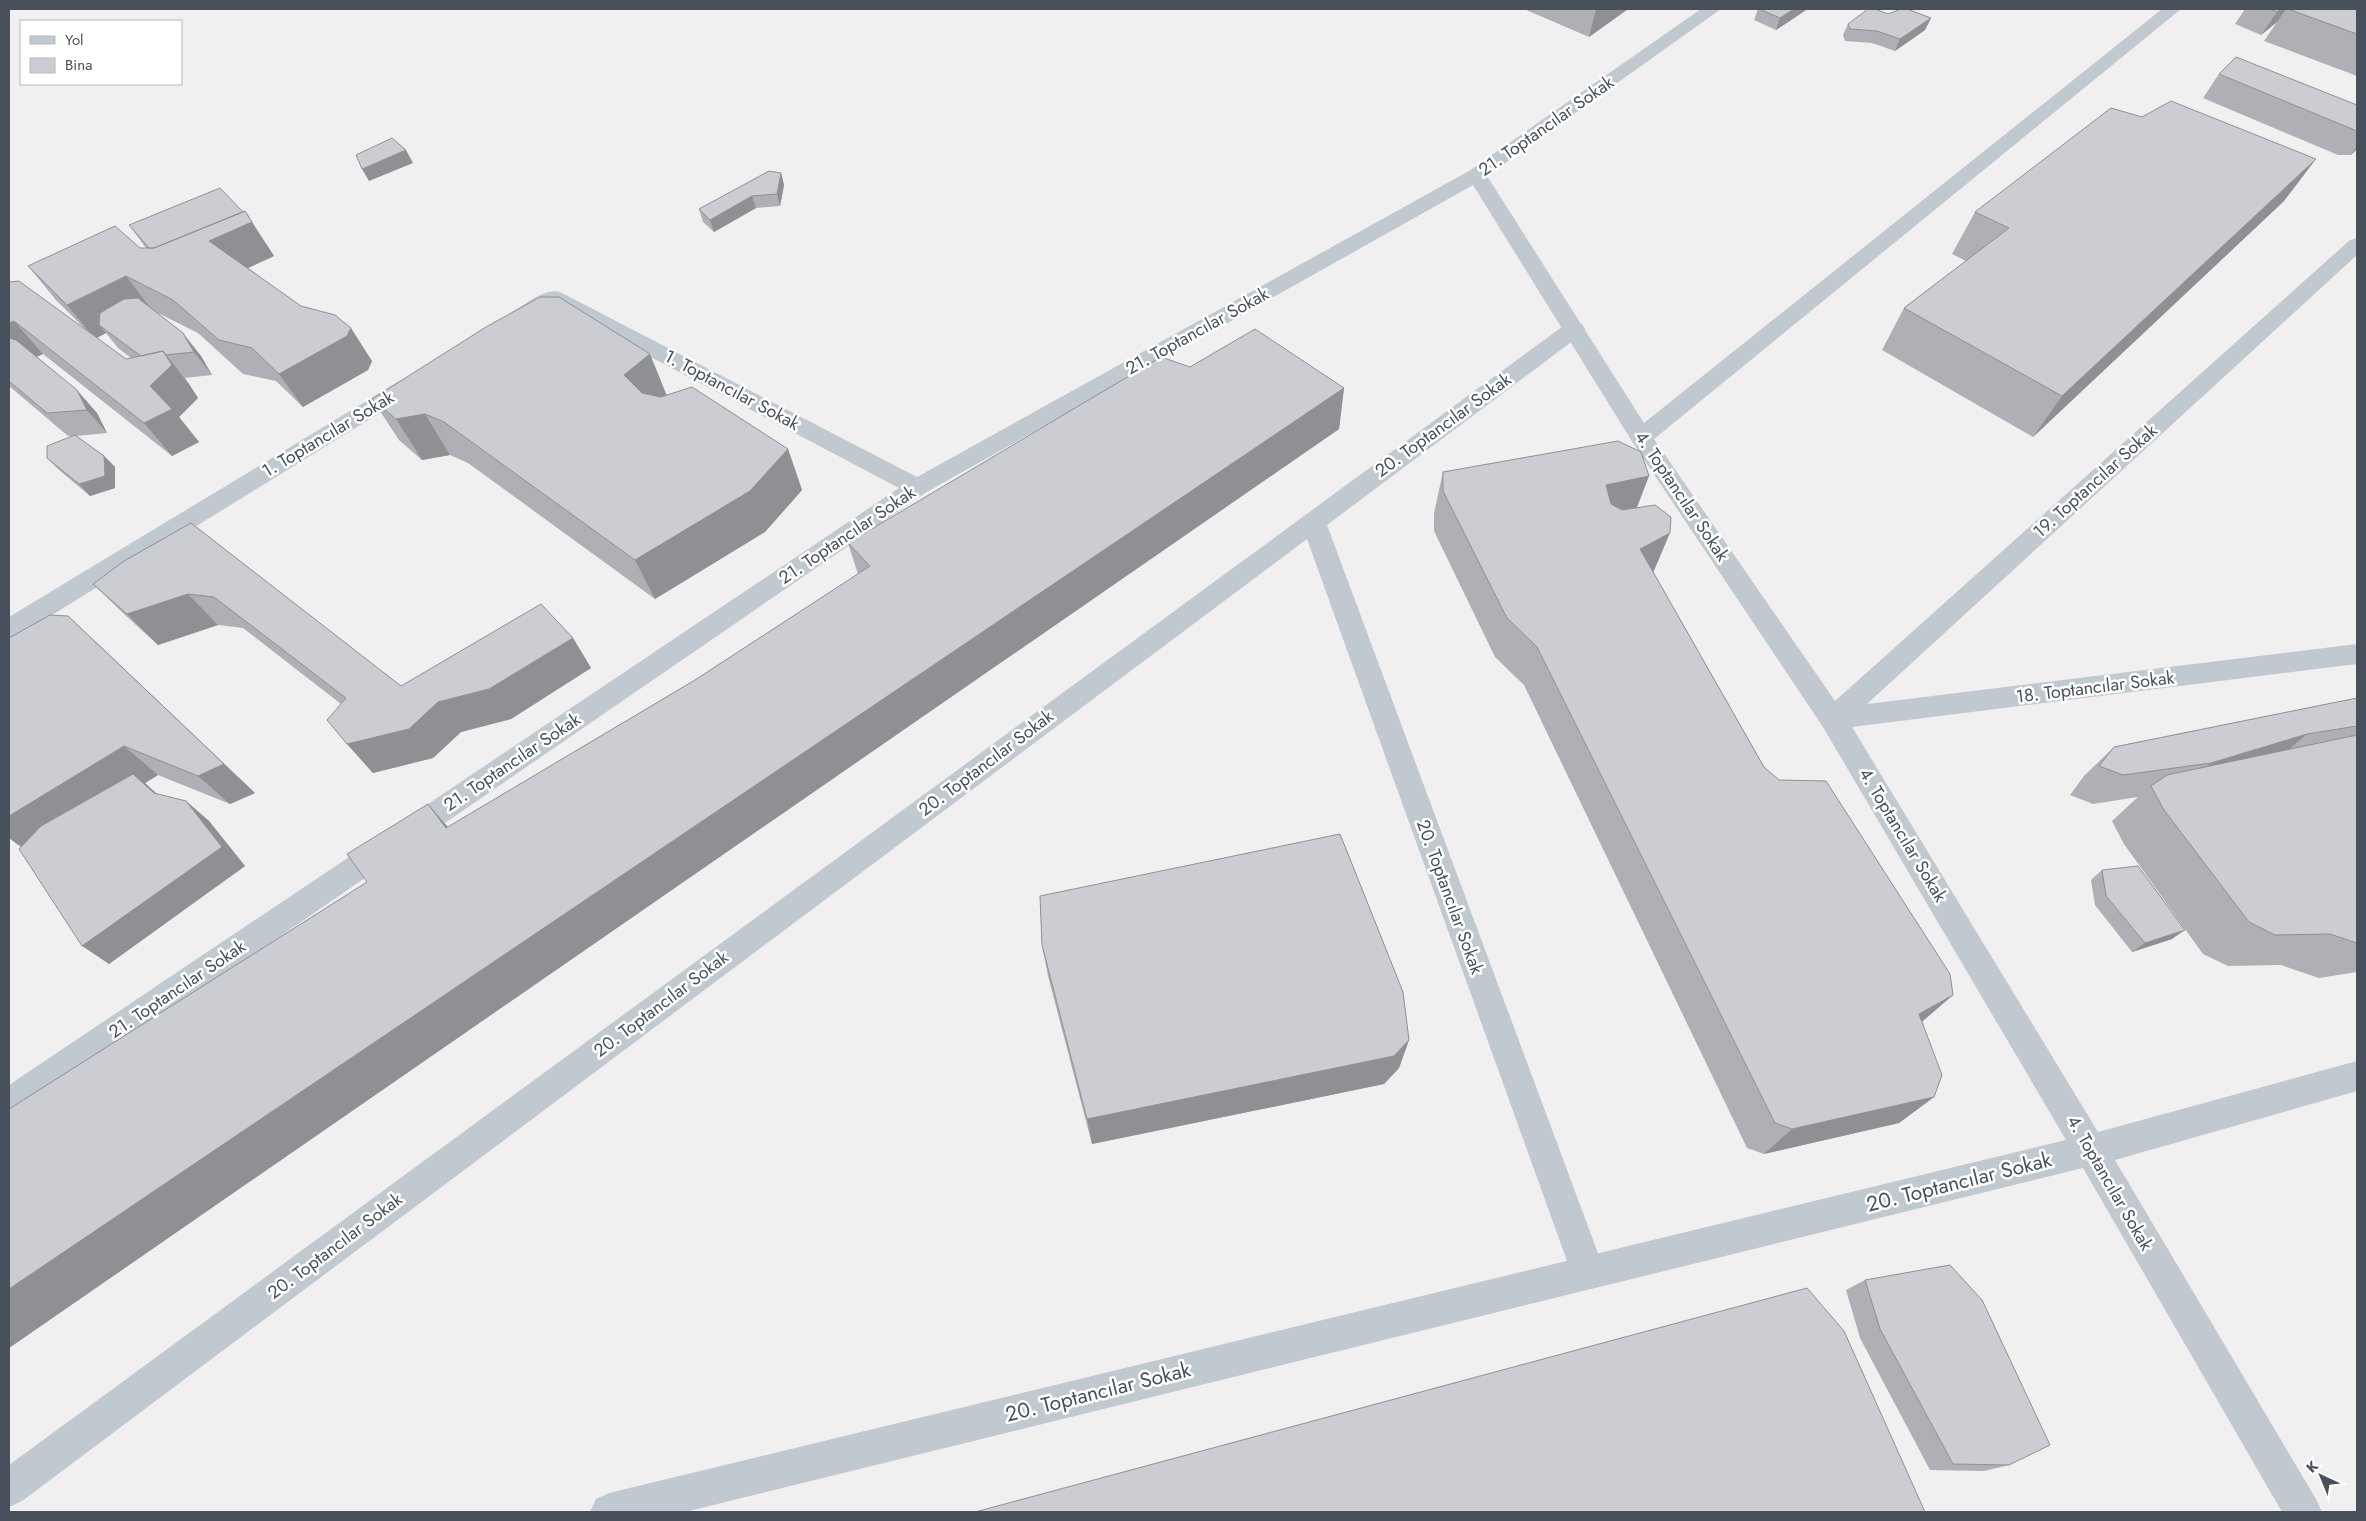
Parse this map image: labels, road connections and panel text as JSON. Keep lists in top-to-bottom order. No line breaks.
{"streets":{"street":["21. Toptancılar Sokak","1. Toptancılar Sokak","20. Toptancılar Sokak","19. Toptancılar Sokak","4. Toptancılar Sokak","18. Toptancılar Sokak"]},"crossings":[["21. Toptancılar Sokak","1. Toptancılar Sokak"],["21. Toptancılar Sokak","4. Toptancılar Sokak"],["20. Toptancılar Sokak","4. Toptancılar Sokak"],["19. Toptancılar Sokak","4. Toptancılar Sokak"],["19. Toptancılar Sokak","18. Toptancılar Sokak"],["4. Toptancılar Sokak","18. Toptancılar Sokak"]],"legend":["Yol","Bina"],"north":"top left"}
